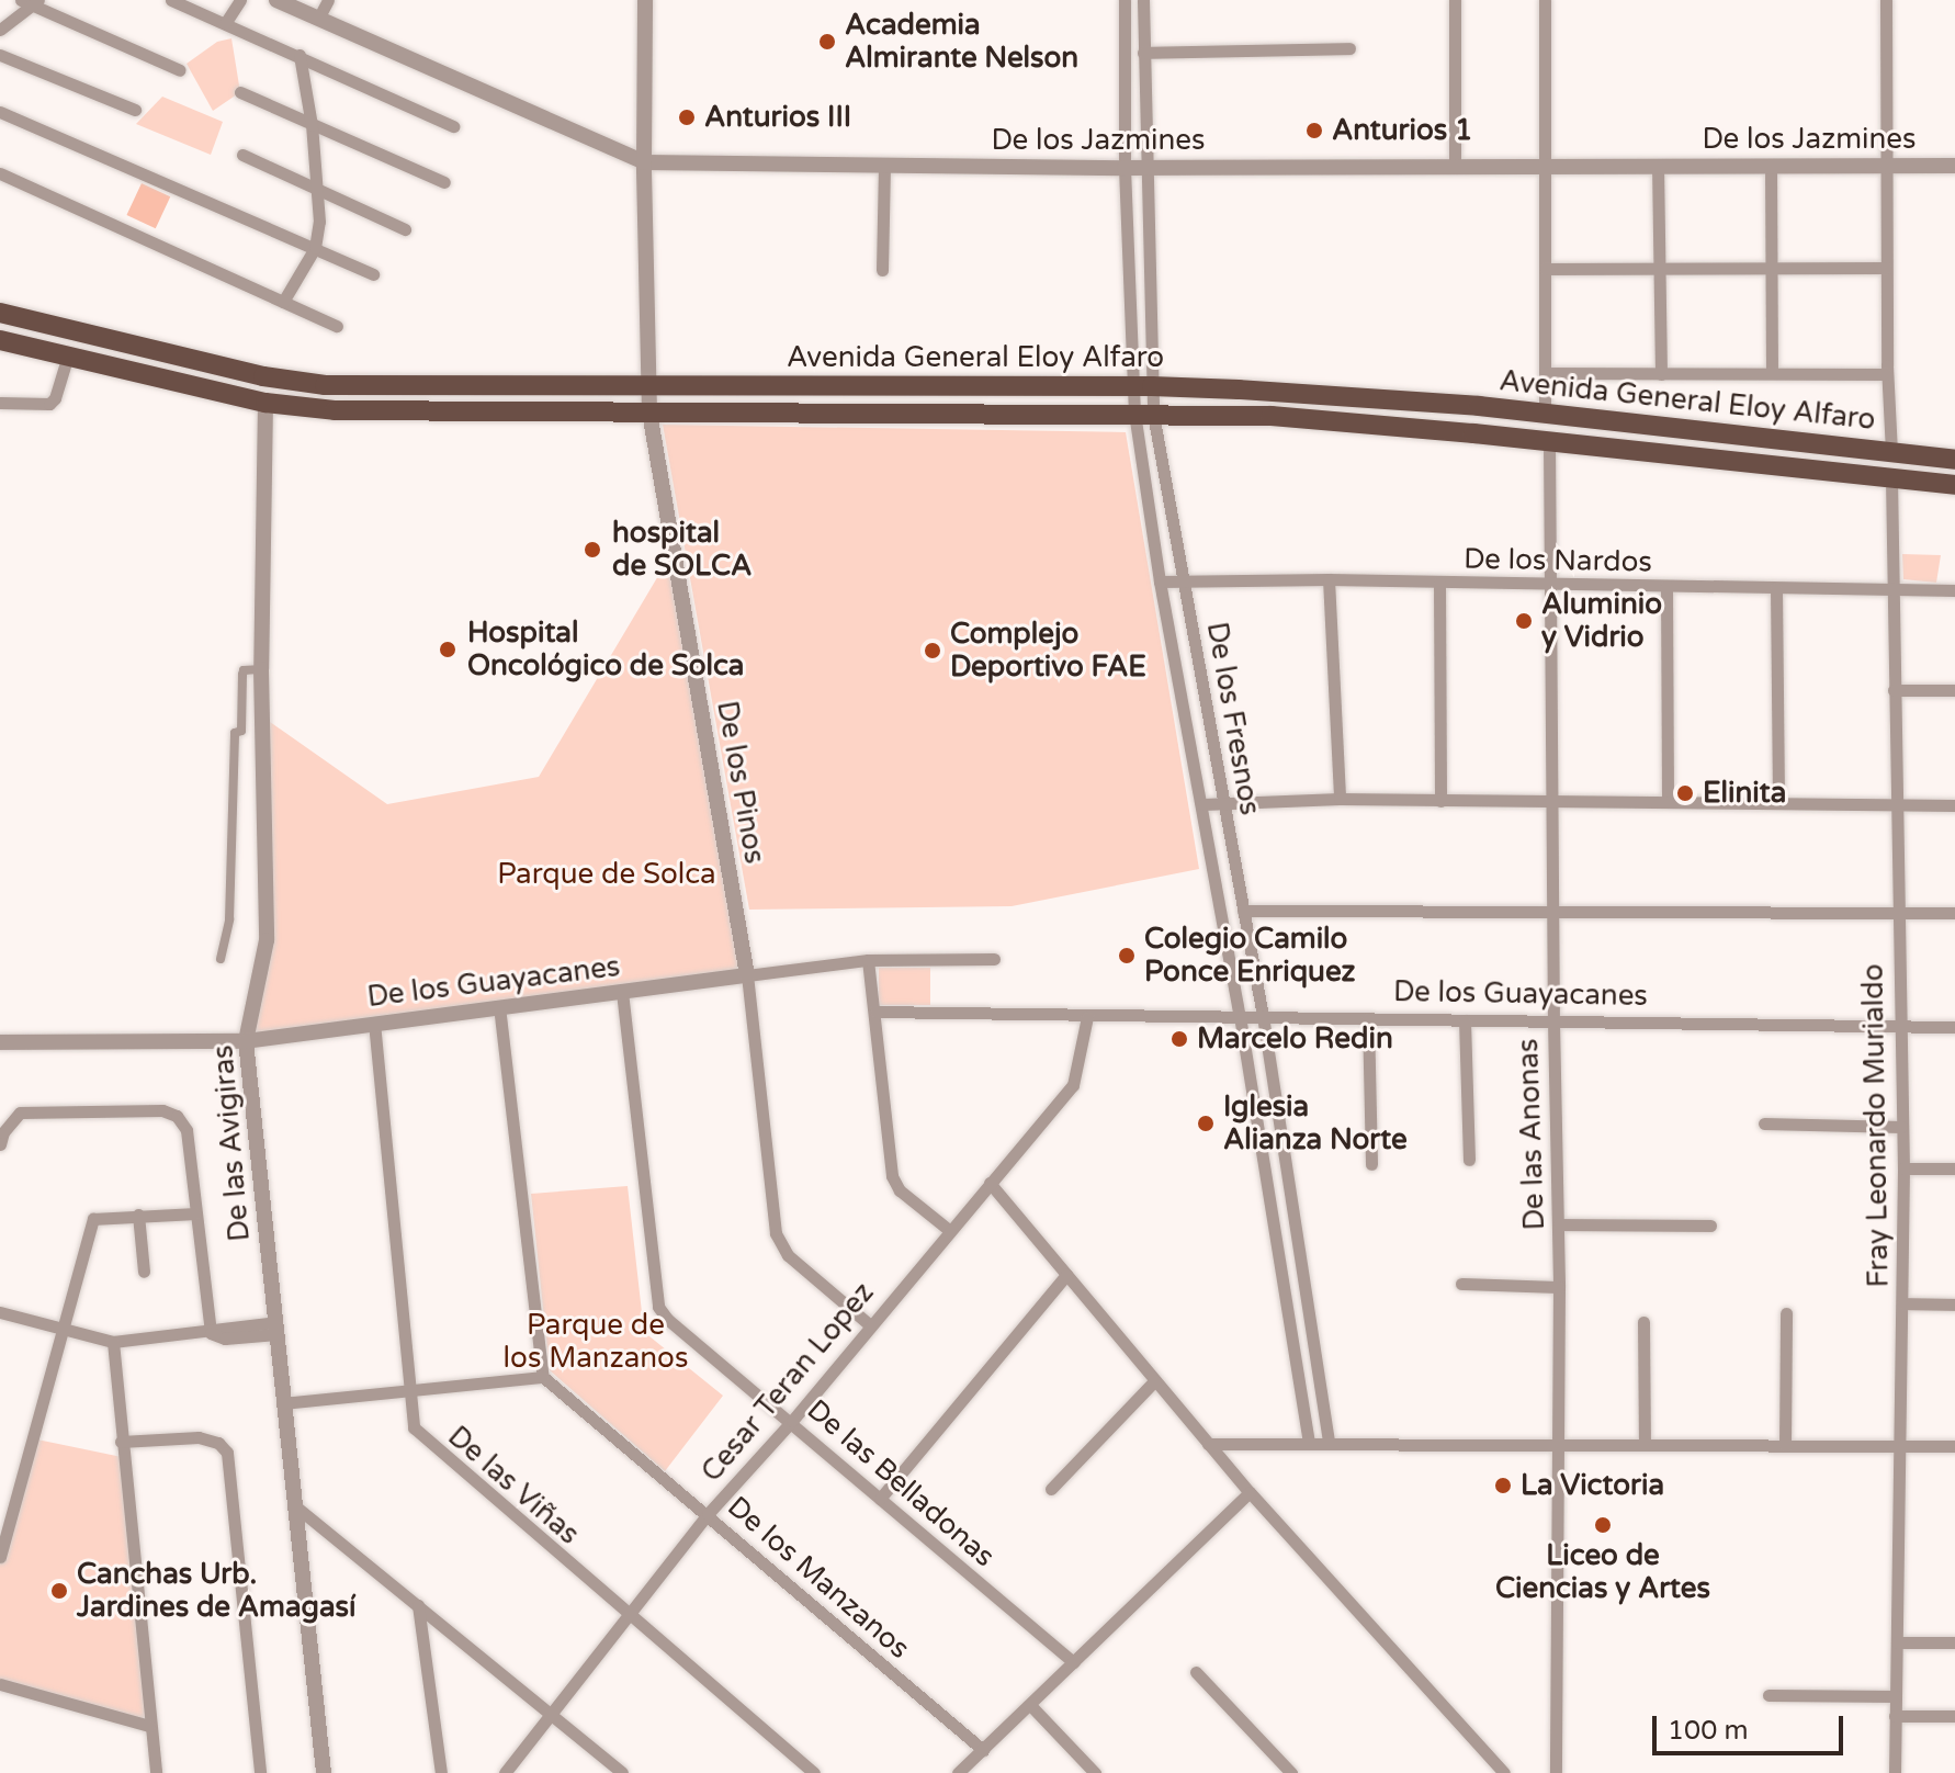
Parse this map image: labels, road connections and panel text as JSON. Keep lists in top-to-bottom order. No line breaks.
{"streets":{"main road":["Avenida General Eloy Alfaro"],"street":["De los Jazmines","De los Nardos","De los Fresnos","De los Pinos","De los Guayacanes","Fray Leonardo Murialdo","De las Anonas","De las Avigiras","Cesar Teran Lopez","De las Belladonas","De las Viñas","De los Manzanos"]},"crossings":[["De los Jazmines","De los Fresnos"],["De los Jazmines","De los Pinos"],["Avenida General Eloy Alfaro","De los Fresnos"],["Avenida General Eloy Alfaro","De los Pinos"],["Avenida General Eloy Alfaro","Fray Leonardo Murialdo"],["Avenida General Eloy Alfaro","De las Anonas"],["Avenida General Eloy Alfaro","De las Avigiras"],["De los Nardos","De los Fresnos"],["De los Nardos","Fray Leonardo Murialdo"],["De los Nardos","De las Anonas"],["De los Fresnos","De los Guayacanes"],["De los Pinos","De los Guayacanes"],["De los Pinos","Cesar Teran Lopez"],["De los Guayacanes","Fray Leonardo Murialdo"],["De los Guayacanes","De las Anonas"],["De los Guayacanes","De las Avigiras"],["De los Guayacanes","Cesar Teran Lopez"],["De los Guayacanes","De las Belladonas"],["De los Guayacanes","De las Viñas"],["Cesar Teran Lopez","De las Belladonas"],["Cesar Teran Lopez","De las Viñas"],["Cesar Teran Lopez","De los Manzanos"]],"parks":["Parque de Solca","Parque de los Manzanos"],"places":["Academia Almirante Nelson","Anturios III","Anturios 1","hospital de SOLCA","Aluminio y Vidrio","Hospital Oncológico de Solca","Complejo Deportivo FAE","Elinita","Colegio Camilo Ponce Enriquez","Marcelo Redin","Iglesia Alianza Norte","La Victoria","Liceo de Ciencias y Artes","Canchas Urb. Jardines de Amagasí"],"scale_bar":"100 m"}
